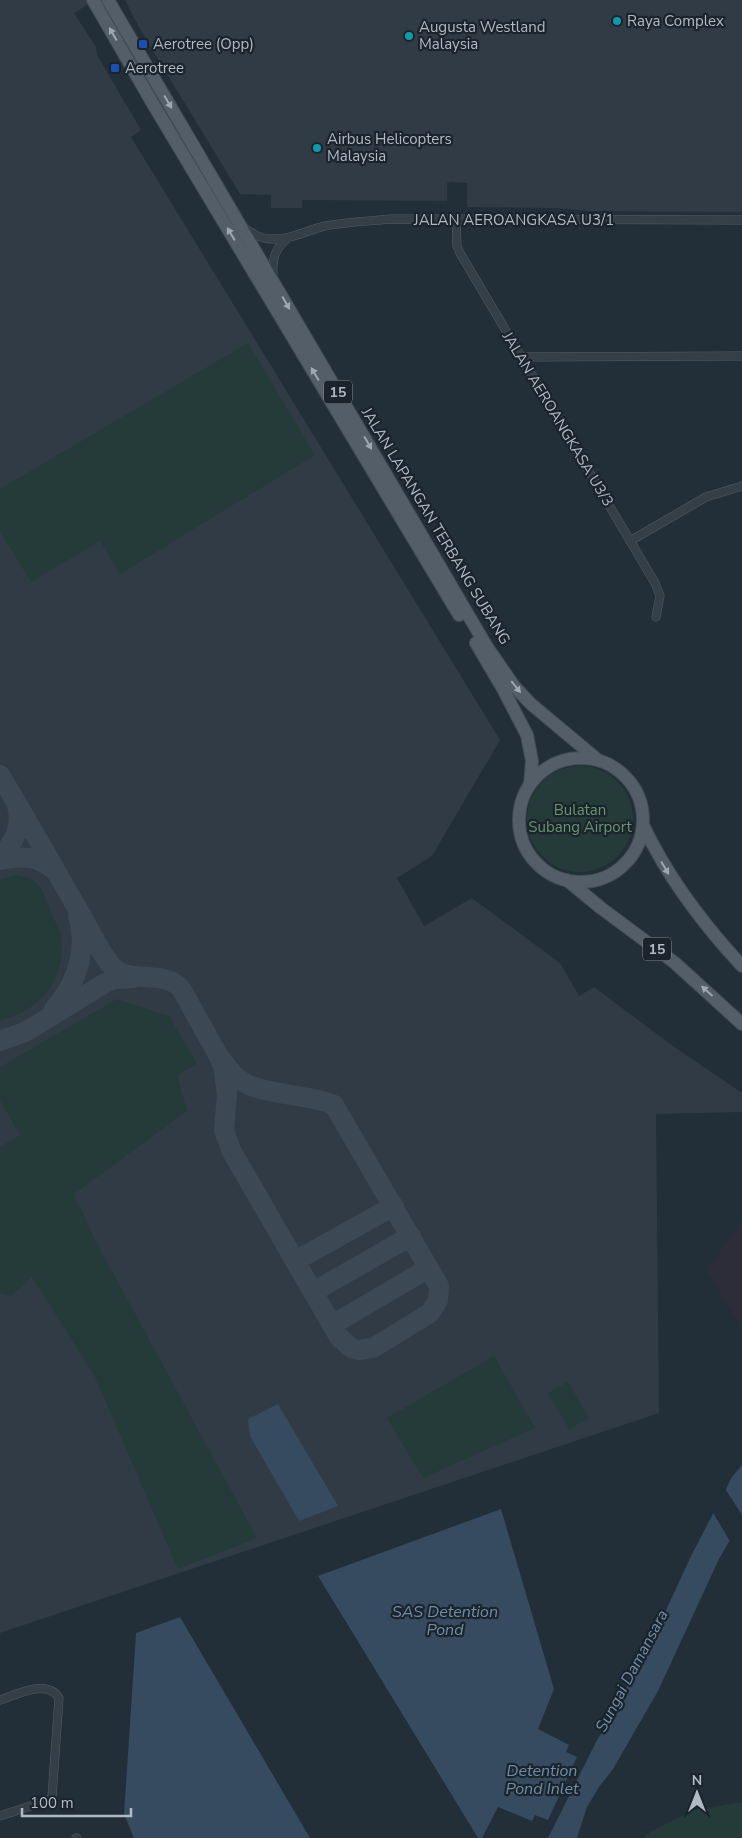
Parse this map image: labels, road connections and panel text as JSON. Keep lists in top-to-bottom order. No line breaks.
{"streets":{"main road":["15","JALAN LAPANGAN TERBANG SUBANG"],"street":["JALAN AEROANGKASA U3/1","JALAN AEROANGKASA U3/3"]},"crossings":[["JALAN AEROANGKASA U3/1","JALAN AEROANGKASA U3/3"],["JALAN AEROANGKASA U3/1","JALAN LAPANGAN TERBANG SUBANG"],["15","JALAN LAPANGAN TERBANG SUBANG"]],"water":["SAS Detention Pond","Sungai Damansara","Detention Pond Inlet"],"parks":["Bulatan Subang Airport"],"places":{"other":["Raya Complex","Augusta Westland Malaysia","Airbus Helicopters Malaysia"],"transit":["Aerotree (Opp)","Aerotree"]},"scale_bar":"100 m","north":"top"}
